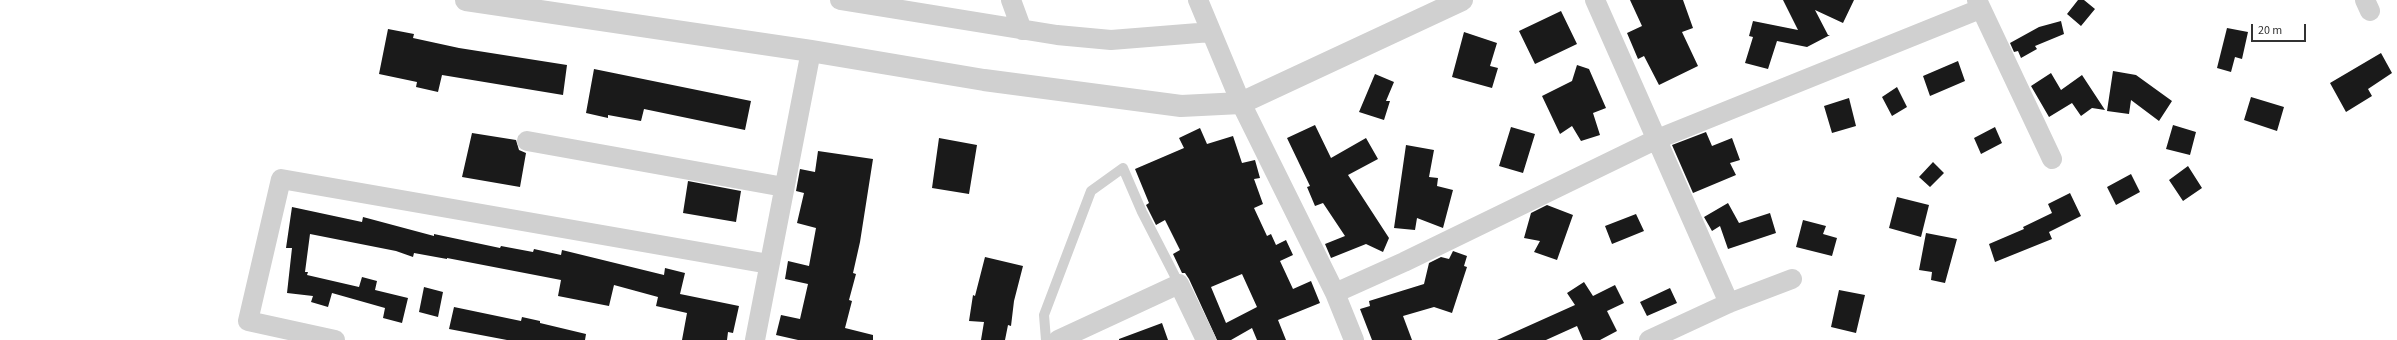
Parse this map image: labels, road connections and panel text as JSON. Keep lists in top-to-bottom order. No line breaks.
{"scale_bar":"20 m"}
